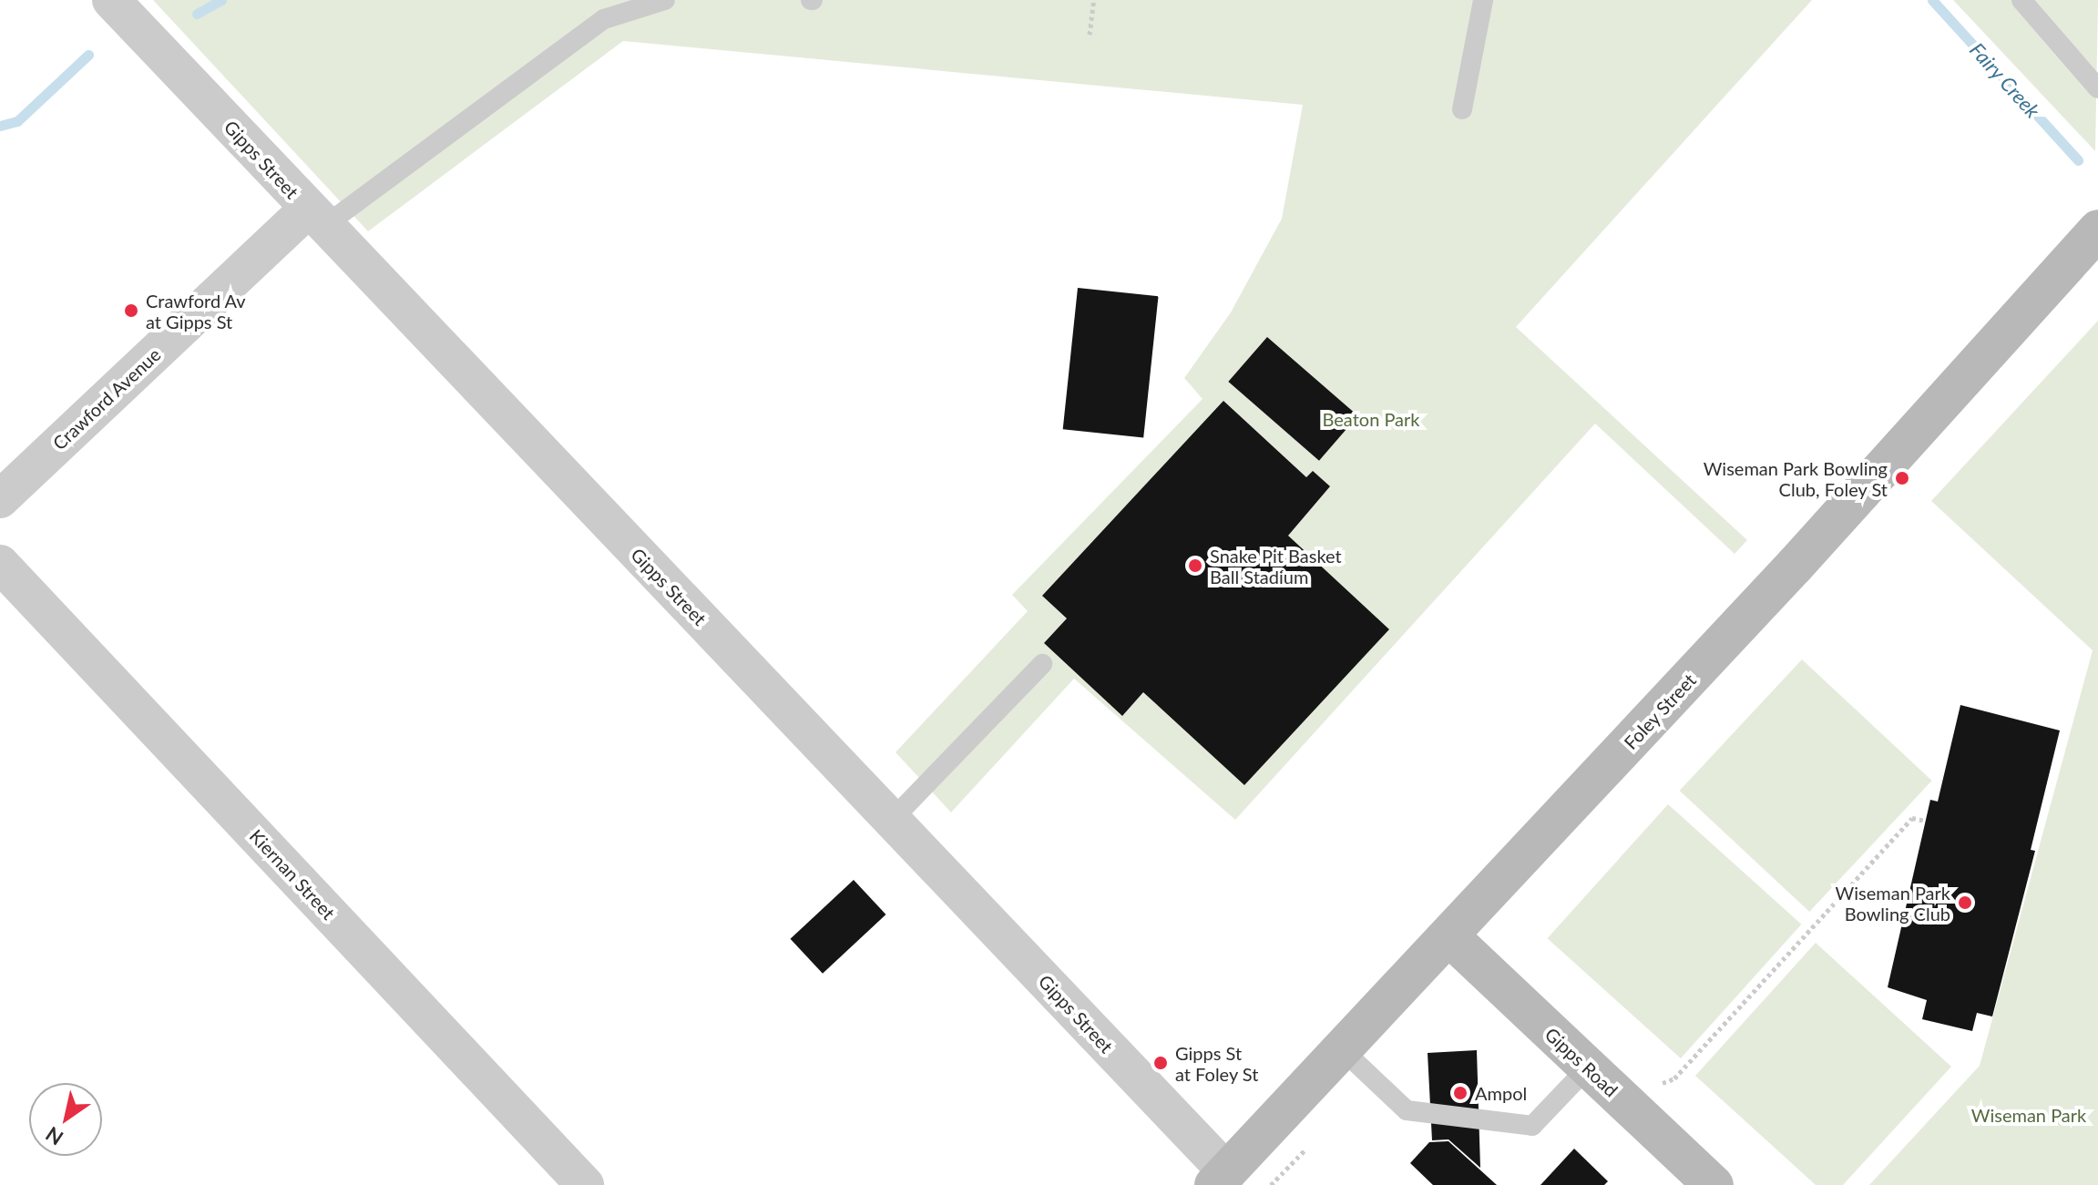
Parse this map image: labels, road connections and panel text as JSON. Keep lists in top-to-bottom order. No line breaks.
{"streets":{"main road":["Foley Street","Gipps Road"],"street":["Gipps Street","Crawford Avenue","Kiernan Street"]},"crossings":[["Gipps Street","Crawford Avenue"],["Gipps Street","Foley Street"],["Foley Street","Gipps Road"]],"water":["Fairy Creek"],"parks":["Beaton Park","Wiseman Park"],"places":["Crawford Av at Gipps St","Wiseman Park Bowling Club, Foley St","Snake Pit Basket Ball Stadium","Wiseman Park Bowling Club","Gipps St at Foley St","Ampol"],"north":"bottom left"}
